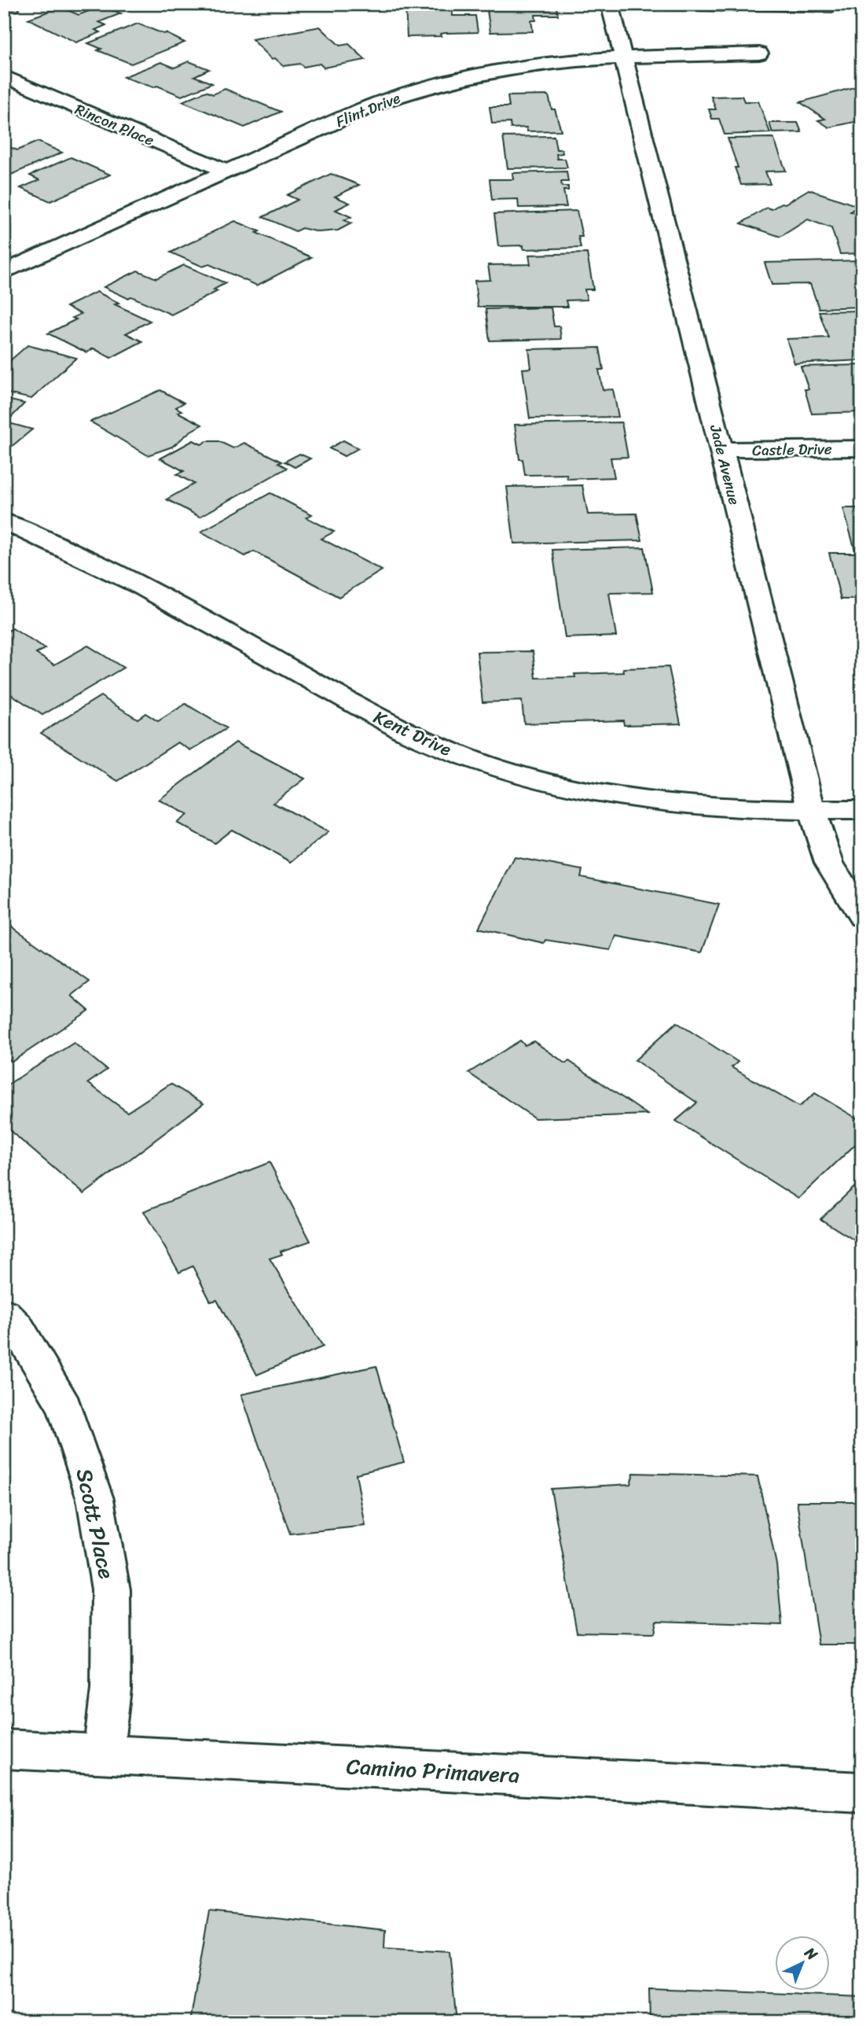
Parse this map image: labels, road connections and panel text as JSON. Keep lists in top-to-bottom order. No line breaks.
{"streets":{"street":["Flint Drive","Rincon Place","Castle Drive","Jade Avenue","Kent Drive","Scott Place","Camino Primavera"]},"crossings":[["Flint Drive","Rincon Place"],["Flint Drive","Jade Avenue"],["Castle Drive","Jade Avenue"],["Jade Avenue","Kent Drive"],["Scott Place","Camino Primavera"]],"north":"top right"}
